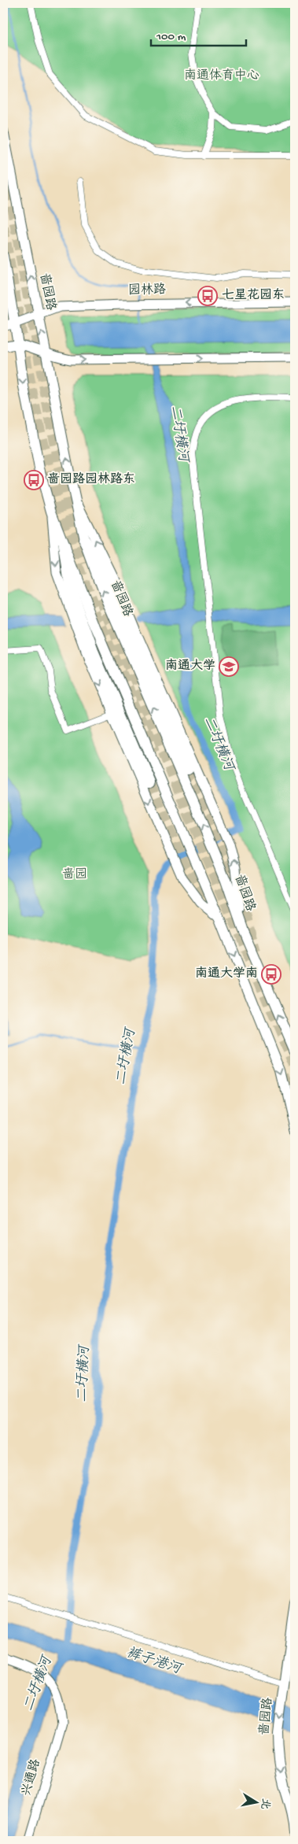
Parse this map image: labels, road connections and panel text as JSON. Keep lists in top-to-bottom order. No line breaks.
{"streets":{"main road":["园林路","啬园路"],"street":["兴通路"]},"crossings":[["园林路","啬园路"]],"water":["二圩横河","裤子港河"],"parks":["南通体育中心","啬园"],"places":{"bus stop":["七星花园东","啬园路园林路东","南通大学南"],"school or university":["南通大学"]},"scale_bar":"100 m","north":"right"}
